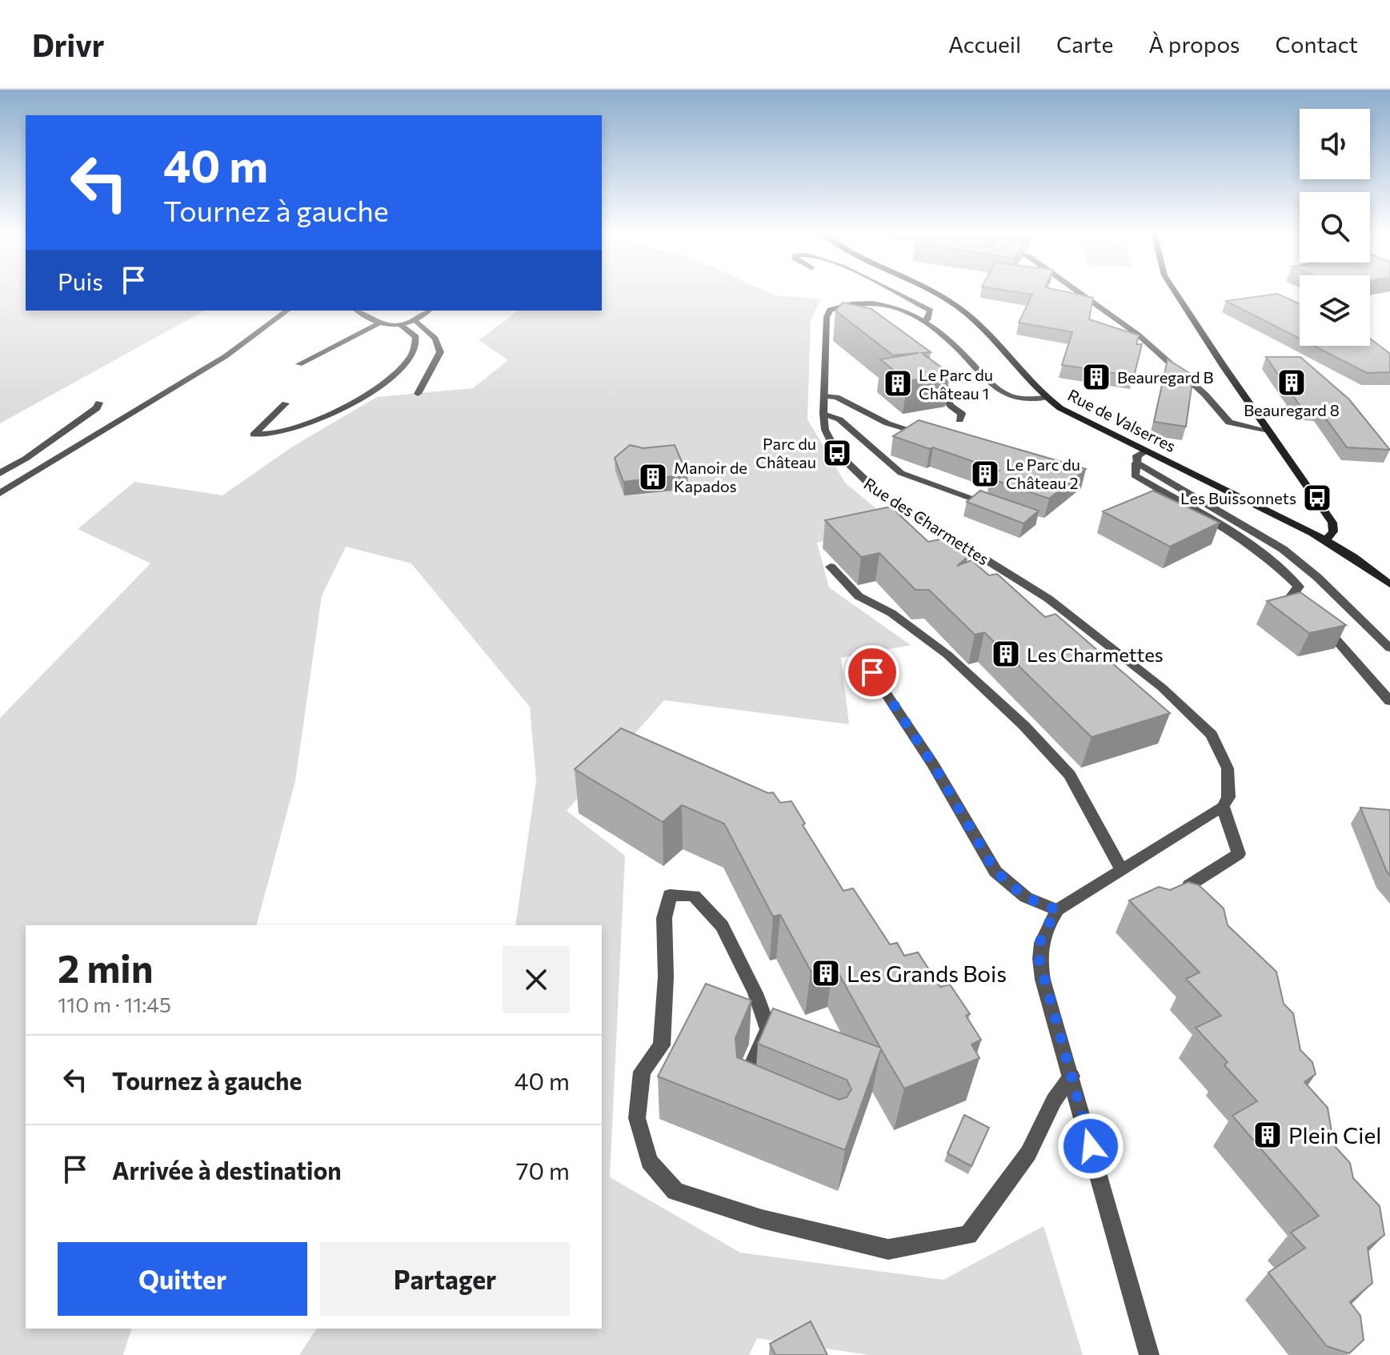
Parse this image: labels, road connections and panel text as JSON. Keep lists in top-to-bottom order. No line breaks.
{"streets":{"street":["Rue de Valserres","Rue des Charmettes"]},"crossings":[["Rue de Valserres","Rue des Charmettes"]],"places":{"building":["Beauregard B","Beauregard 8","Le Parc du Château 1","Le Parc du Château 2","Manoir de Kapados","Les Charmettes","Les Grands Bois","Plein Ciel"],"bus stop":["Parc du Château","Les Buissonnets"]},"page":{"header":"Drivr","nav":["Accueil","Carte","À propos","Contact"],"turn":["40 m","Tournez à gauche"],"then":"Puis","heading":["2 min","110 m · 11:45"],"list":[{"name":"Tournez à gauche","value":"40 m"},{"name":"Arrivée à destination","value":"70 m"}],"buttons":["Quitter","Partager"]}}
